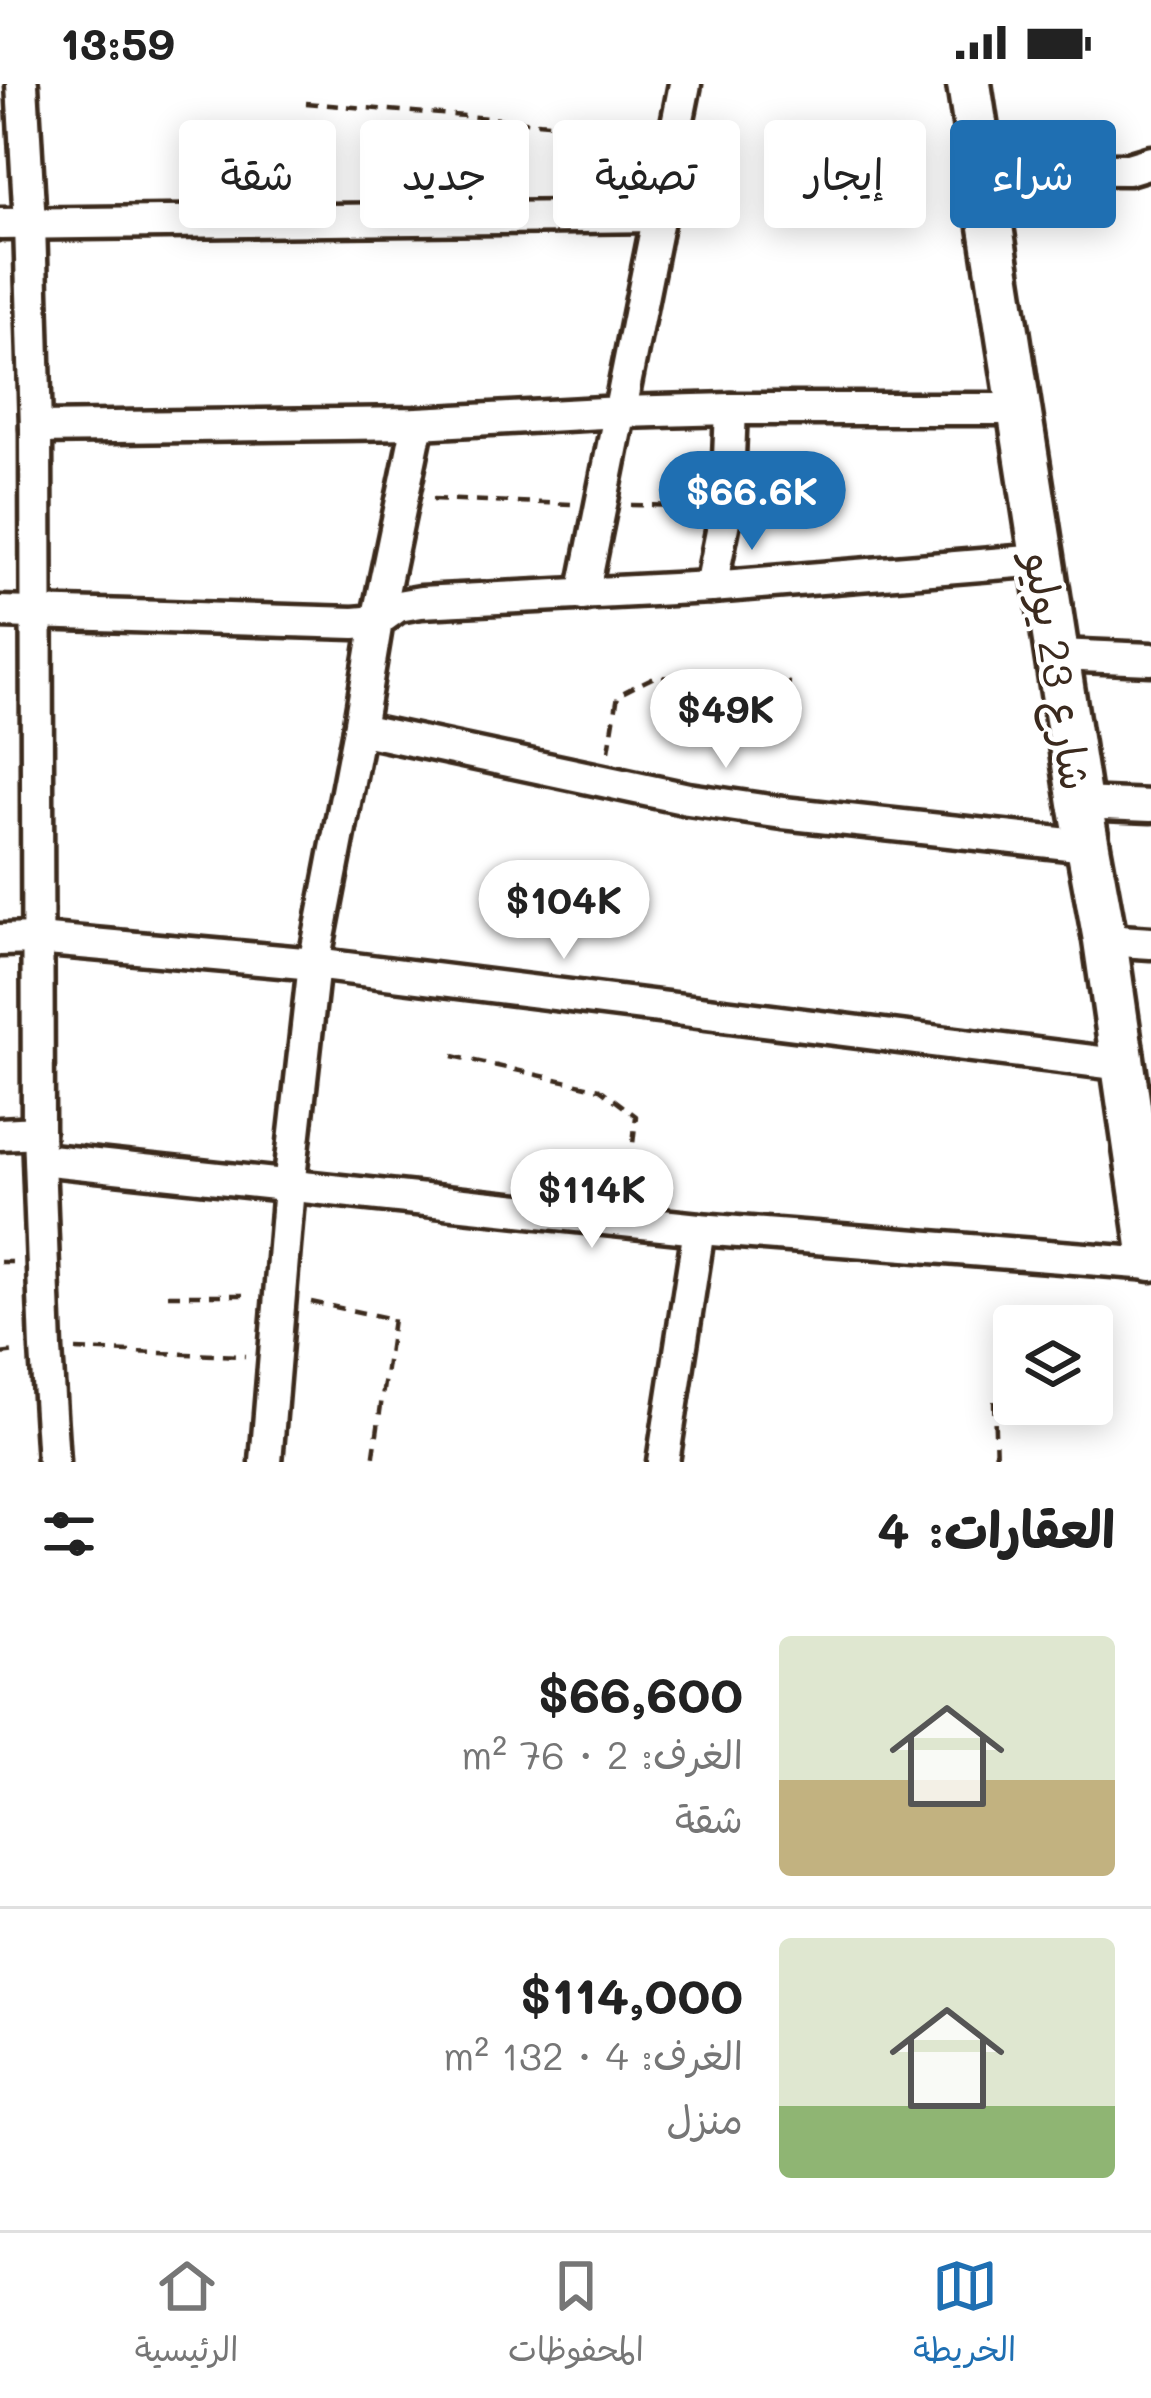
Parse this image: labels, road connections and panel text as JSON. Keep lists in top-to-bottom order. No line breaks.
{"streets":{"street":["شارع 23 يوليو"]},"page":{"status":"13:59","chip":["شراء","إيجار","تصفية","جديد","شقة"],"price":["$66.6K","$49K","$104K","$114K"],"heading":"العقارات: 4","list":[{"name":"$66,600","note":"الغرف: 2 · 76 m² · شقة"},{"name":"$114,000","note":"الغرف: 4 · 132 m² · منزل"}],"tabs":["الخريطة","المحفوظات","الرئيسية"]}}
